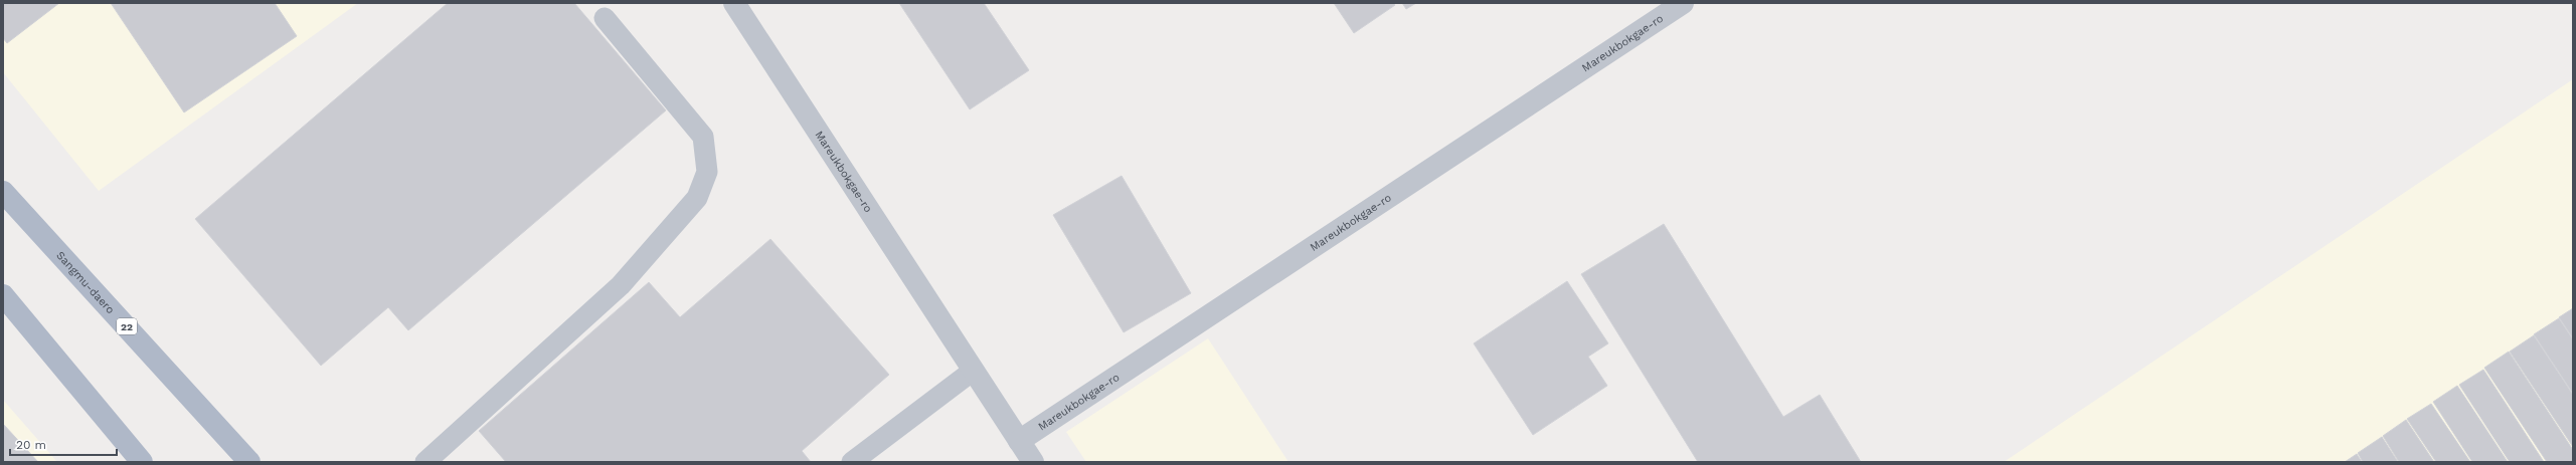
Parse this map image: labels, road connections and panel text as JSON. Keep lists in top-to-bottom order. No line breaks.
{"streets":{"main road":["Sangmu-daero","22"],"street":["Mareukbokgae-ro"]},"scale_bar":"20 m"}
